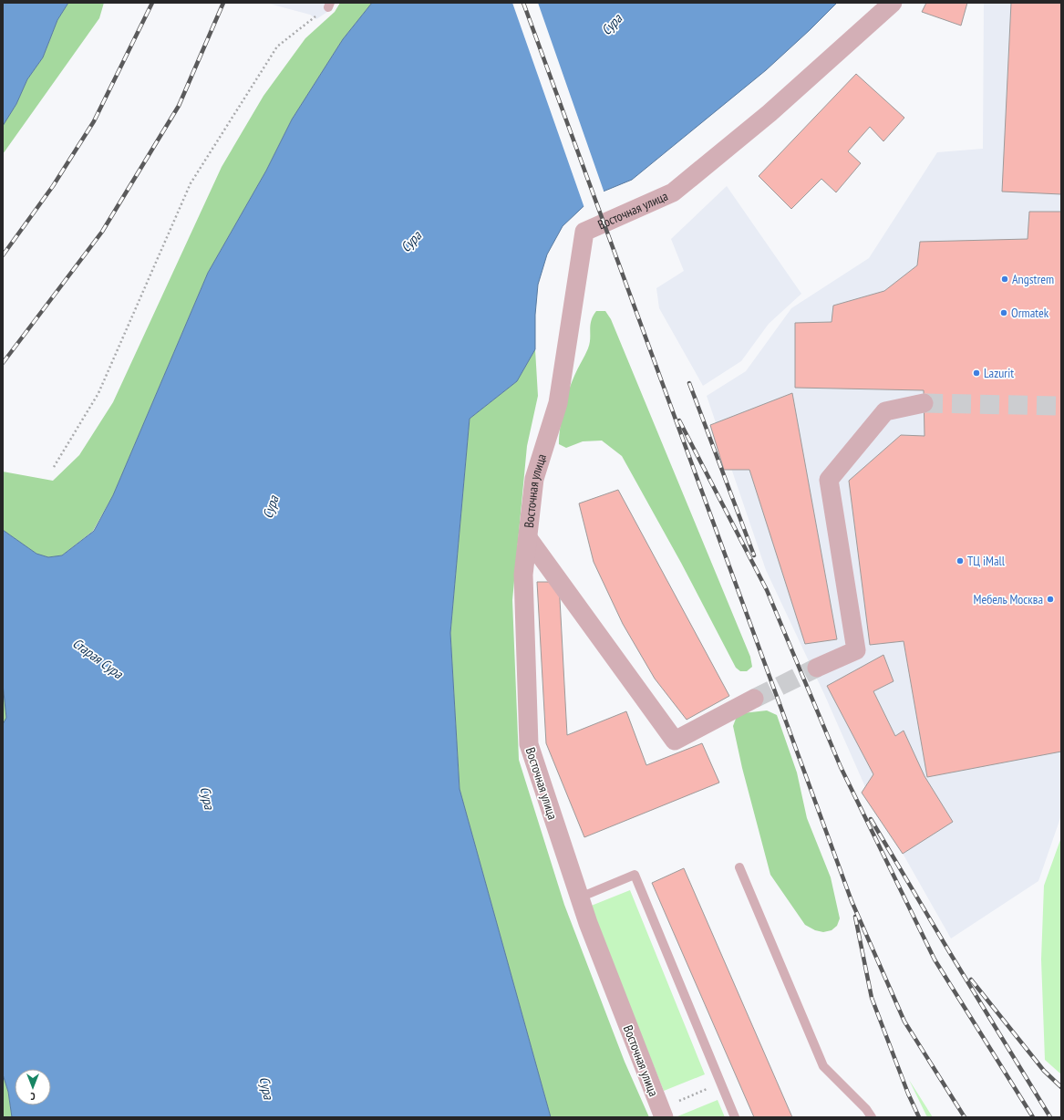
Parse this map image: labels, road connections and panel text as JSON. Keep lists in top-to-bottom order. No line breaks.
{"streets":{"street":["Восточная улица"]},"water":["Сура","Старая Сура"],"places":["Angstrem","Ormatek","Lazurit","ТЦ iMall","Мебель Москва"],"north":"bottom"}
